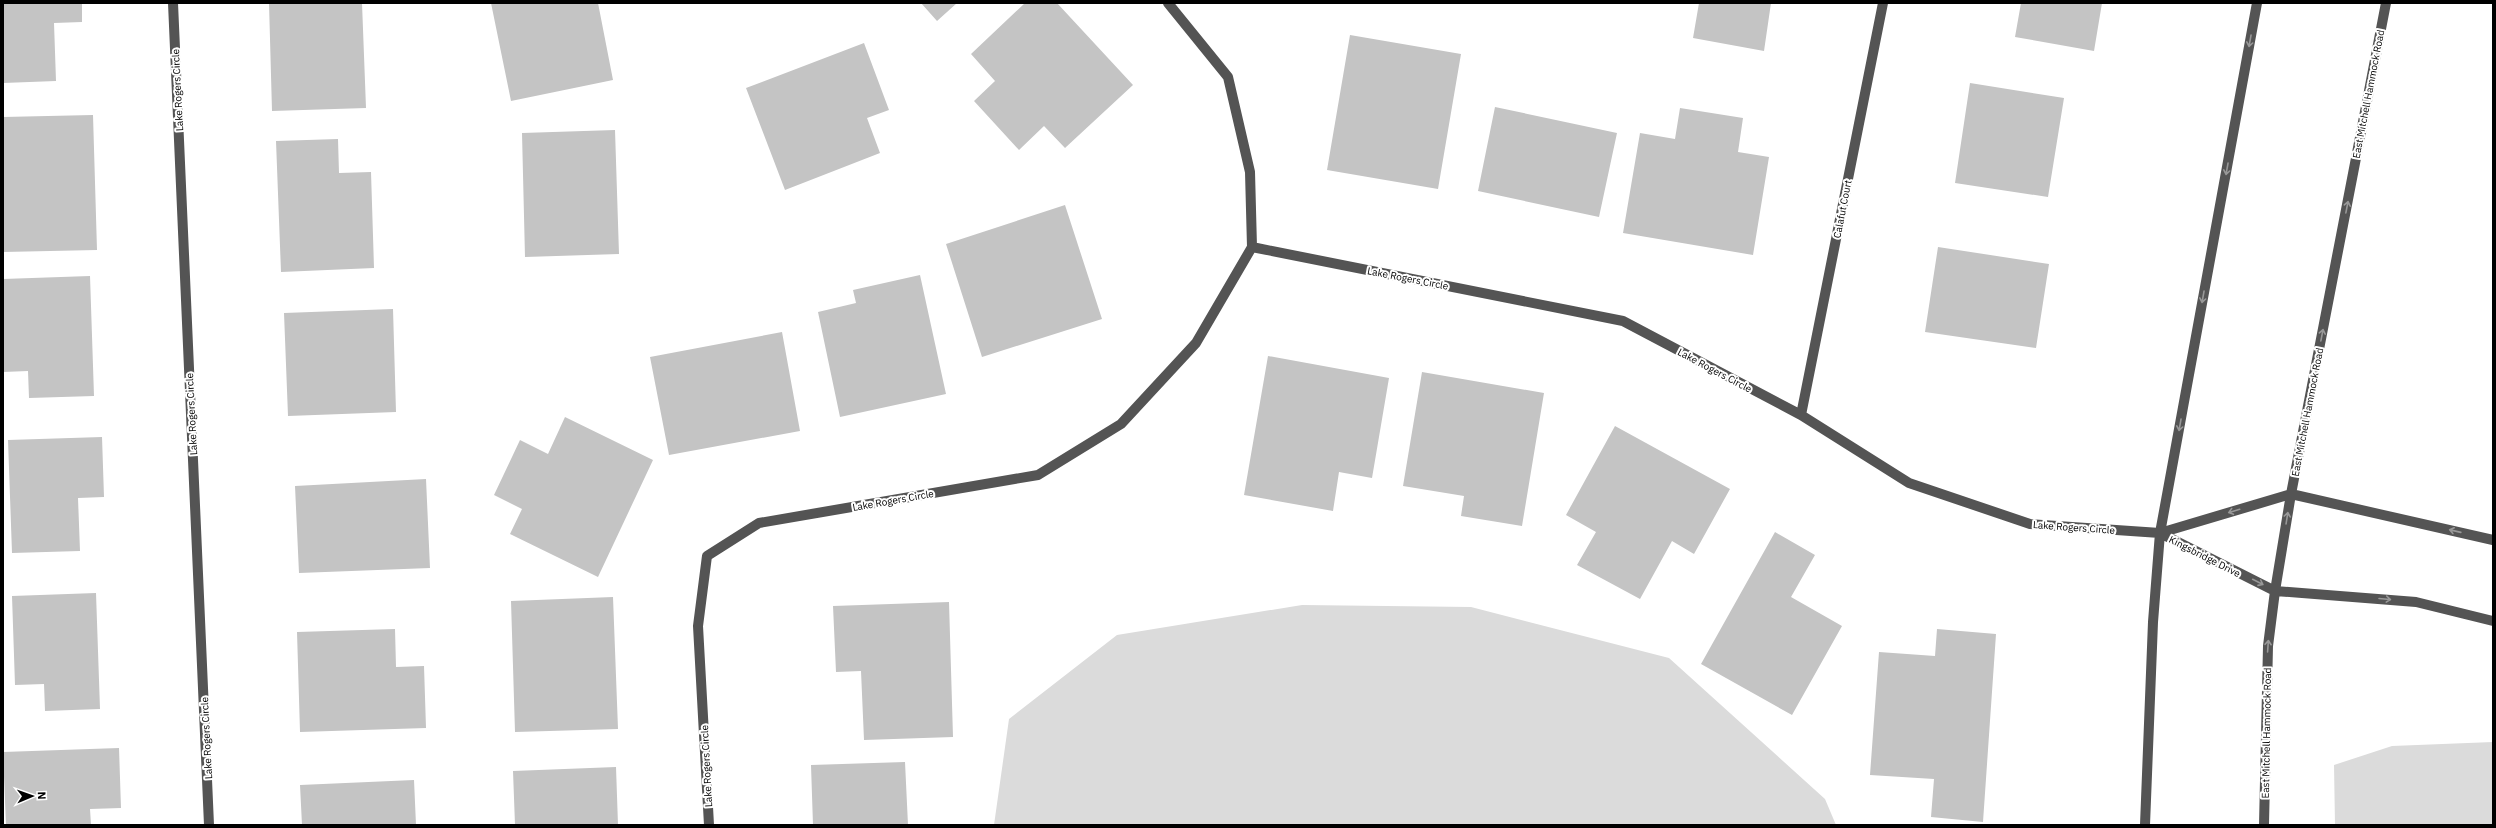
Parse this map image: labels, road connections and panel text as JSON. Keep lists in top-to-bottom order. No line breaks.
{"streets":{"street":["Lake Rogers Circle","East Mitchell Hammock Road","Calafut Court","Kingsbridge Drive"]},"crossings":[["Lake Rogers Circle","Calafut Court"],["Lake Rogers Circle","Kingsbridge Drive"],["East Mitchell Hammock Road","Kingsbridge Drive"]],"one_way":["East Mitchell Hammock Road"],"north":"right"}
